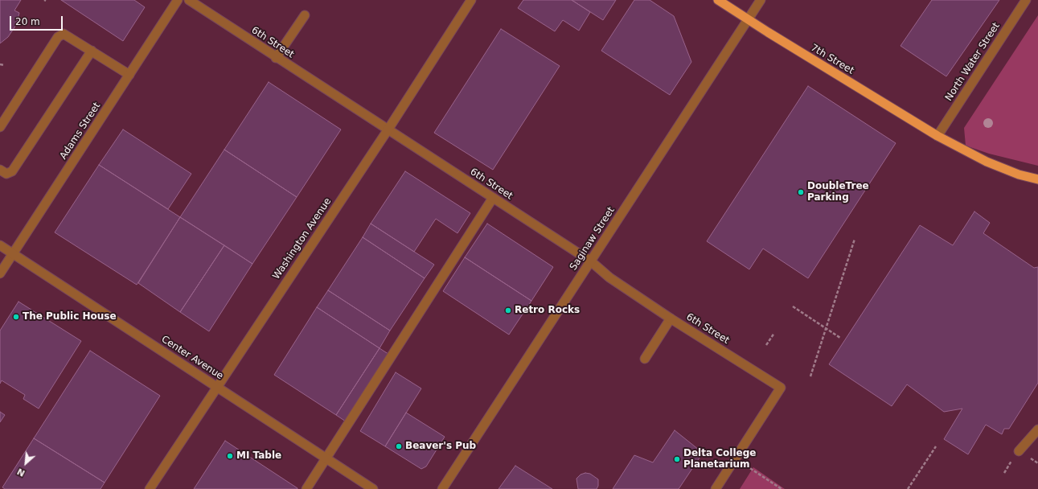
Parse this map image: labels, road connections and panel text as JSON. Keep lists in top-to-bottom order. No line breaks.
{"streets":{"highway":["7th Street"],"street":["6th Street","North Water Street","Adams Street","Washington Avenue","Saginaw Street","Center Avenue"]},"crossings":[["6th Street","Washington Avenue"],["6th Street","Saginaw Street"],["7th Street","North Water Street"],["7th Street","Saginaw Street"],["Adams Street","Center Avenue"],["Washington Avenue","Center Avenue"]],"places":["DoubleTree Parking","Retro Rocks","The Public House","Beaver's Pub","MI Table","Delta College Planetarium"],"scale_bar":"20 m","north":"bottom left"}
